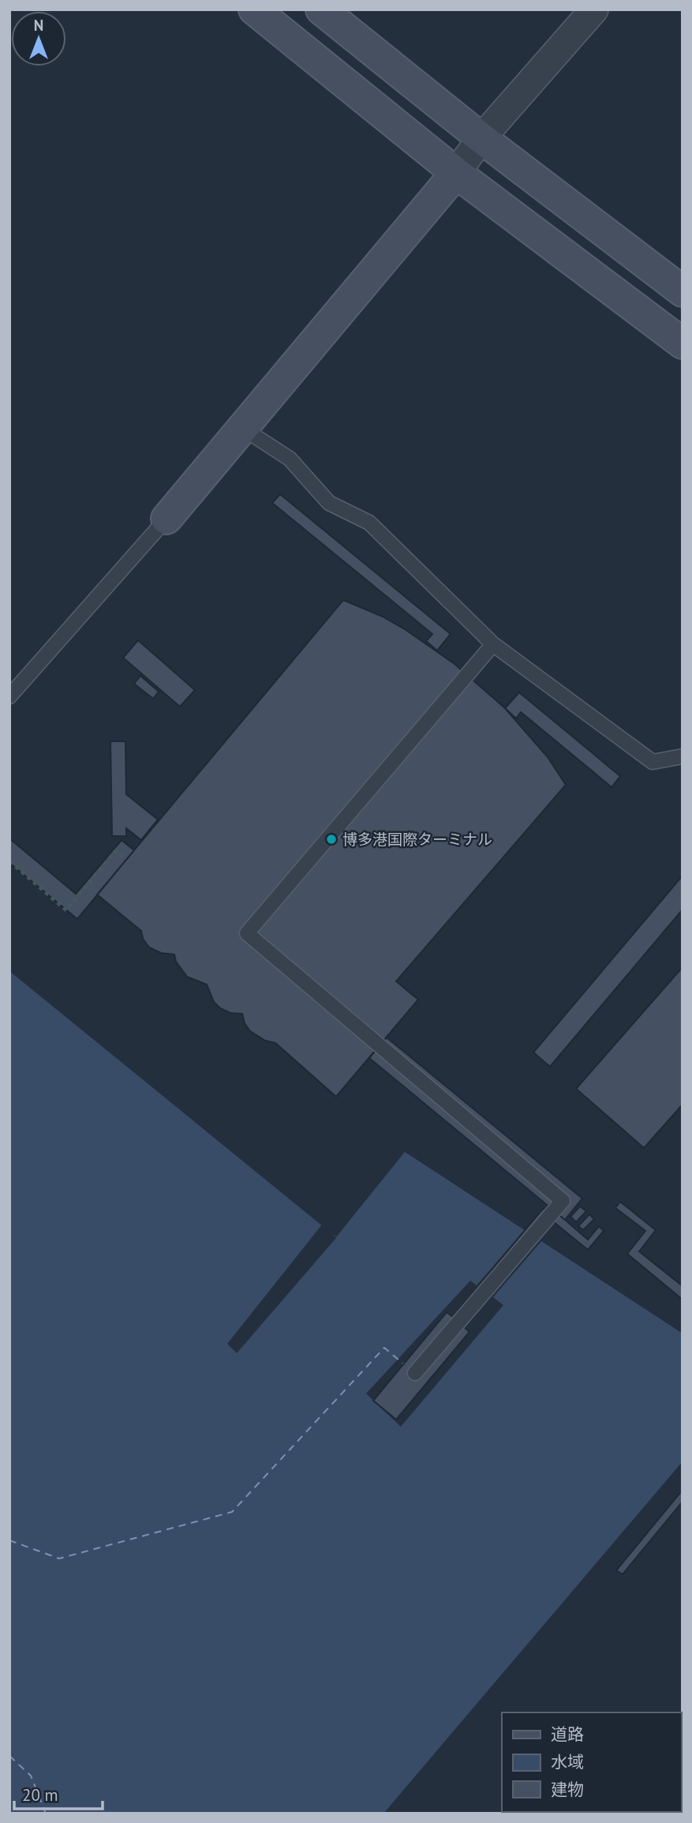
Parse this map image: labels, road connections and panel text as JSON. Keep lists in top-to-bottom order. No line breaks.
{"places":["博多港国際ターミナル"],"legend":["道路","水域","建物"],"scale_bar":"20 m","north":"top"}
